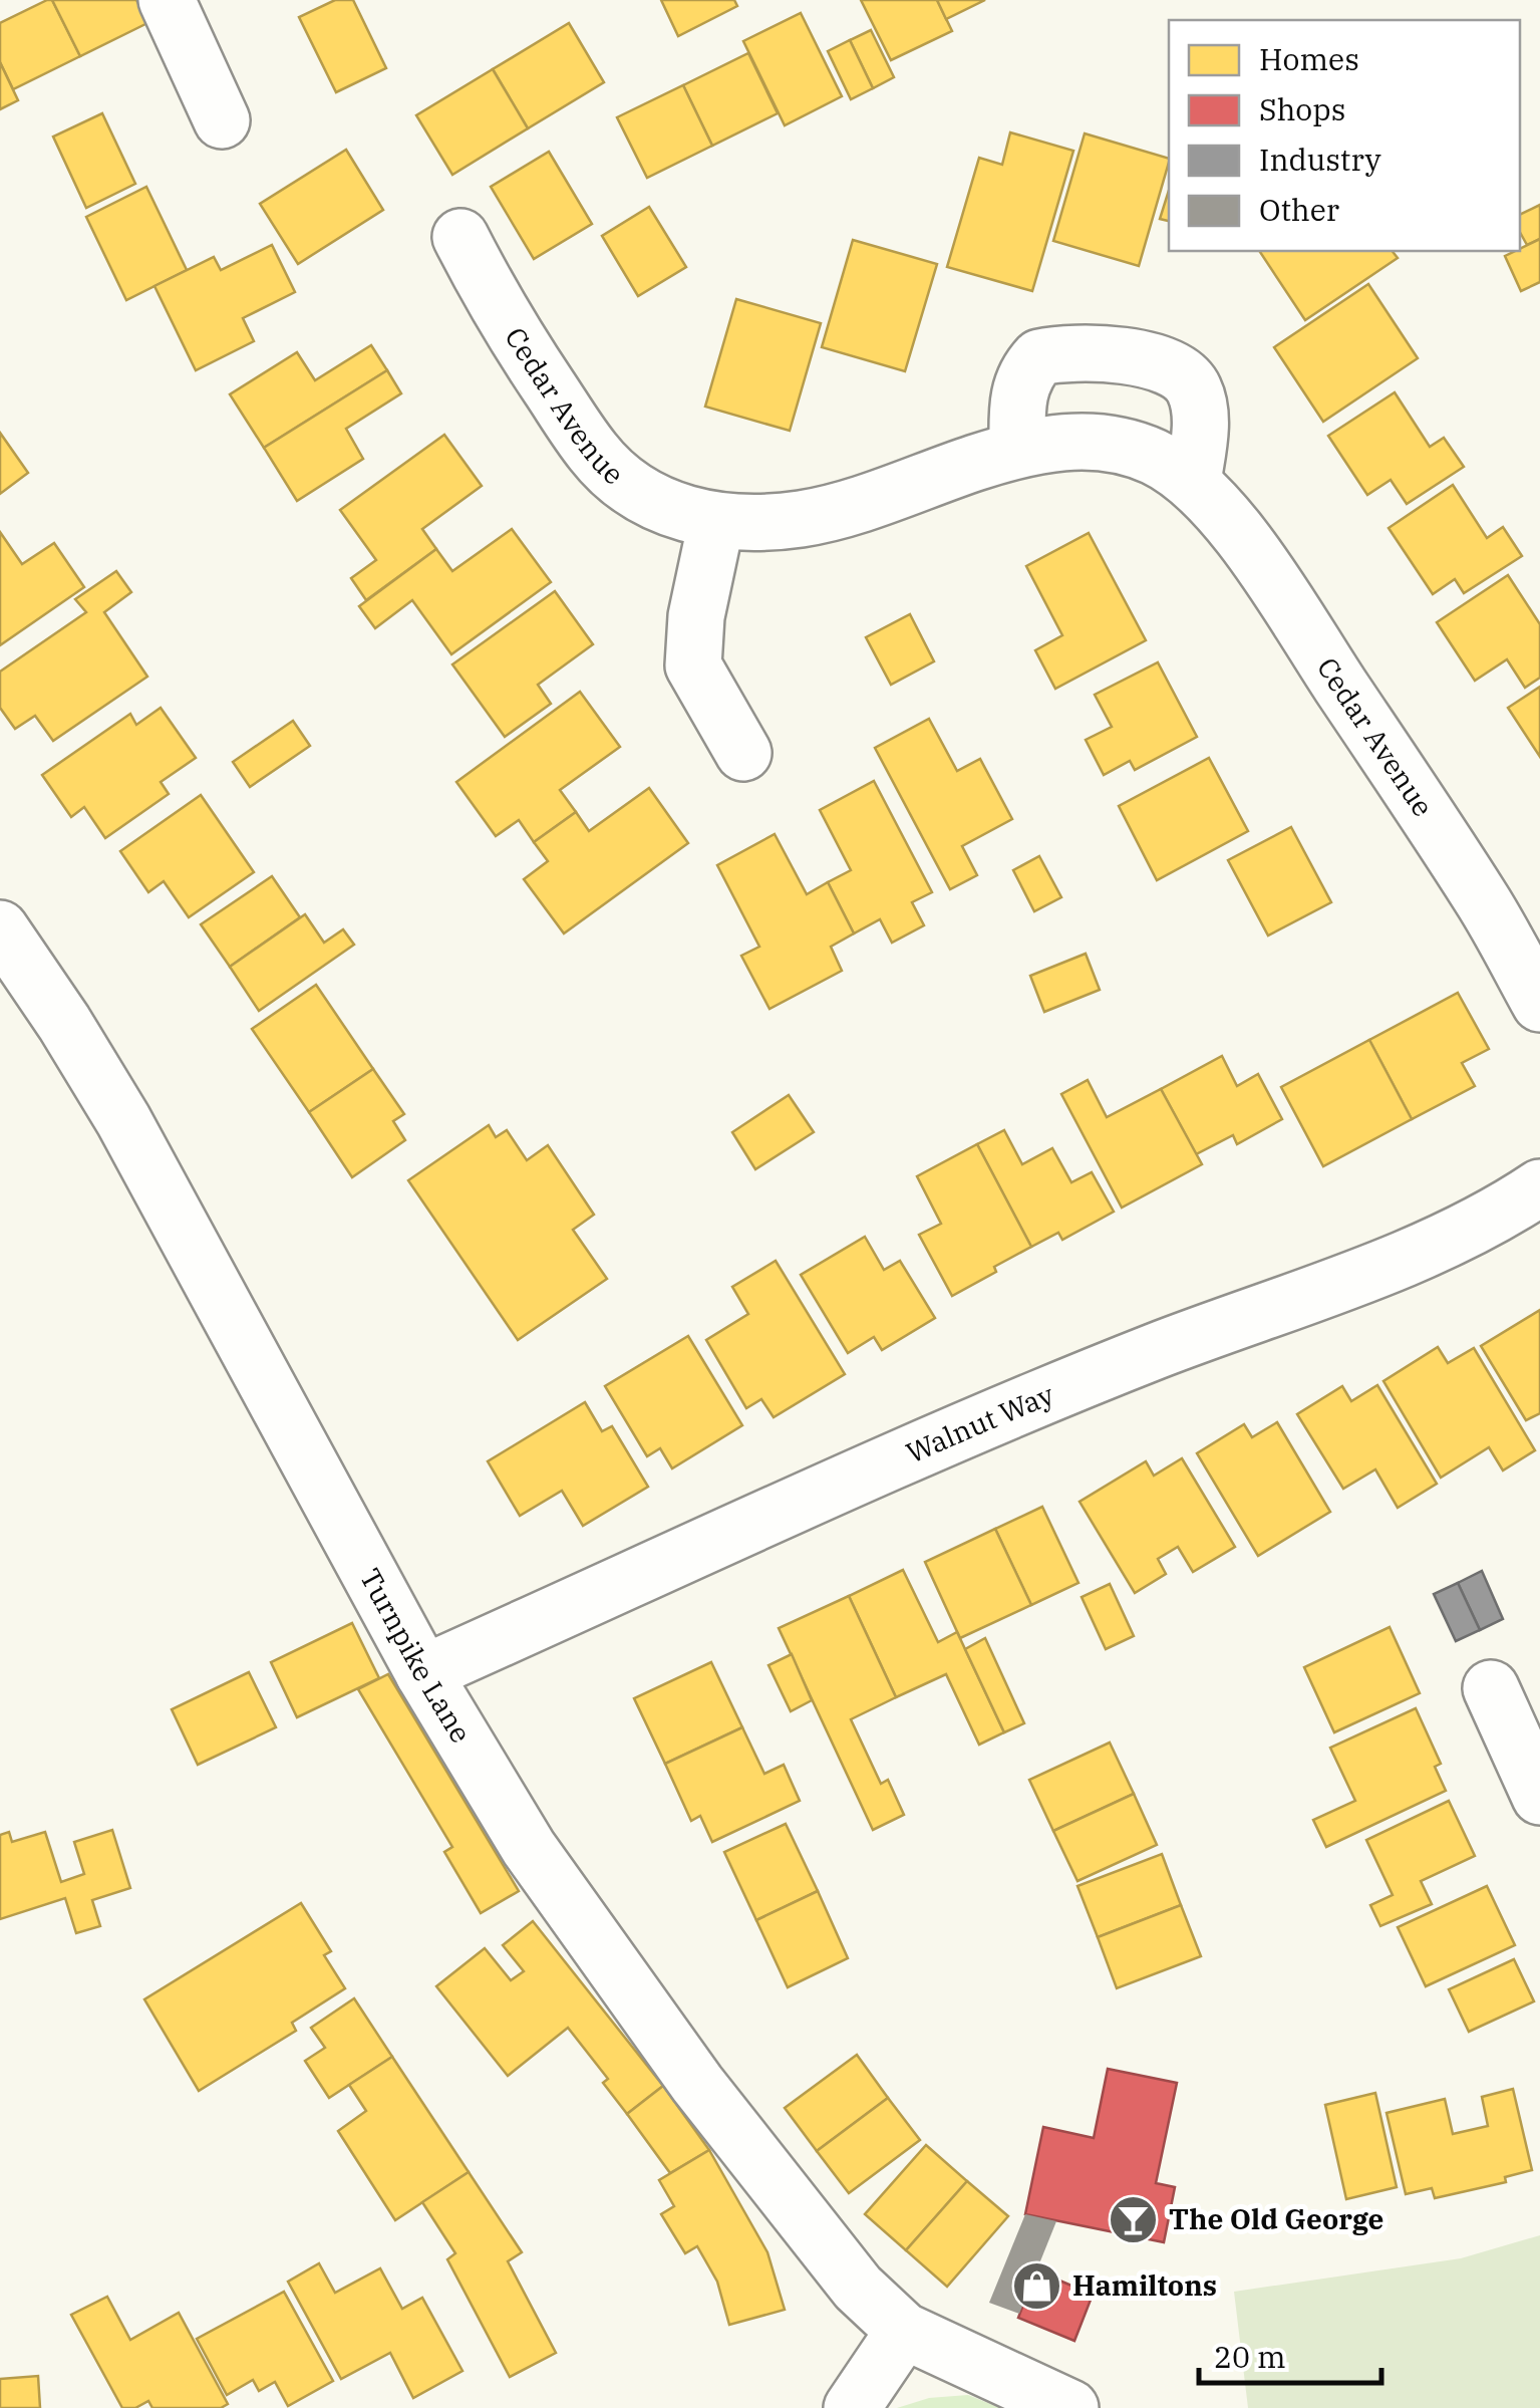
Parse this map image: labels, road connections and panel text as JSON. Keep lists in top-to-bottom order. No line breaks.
{"streets":{"street":["Cedar Avenue","Walnut Way","Turnpike Lane"]},"crossings":[["Walnut Way","Turnpike Lane"]],"places":{"bar":["The Old George"],"shop":["Hamiltons"]},"legend":["Homes","Shops","Industry","Other"],"scale_bar":"20 m"}
